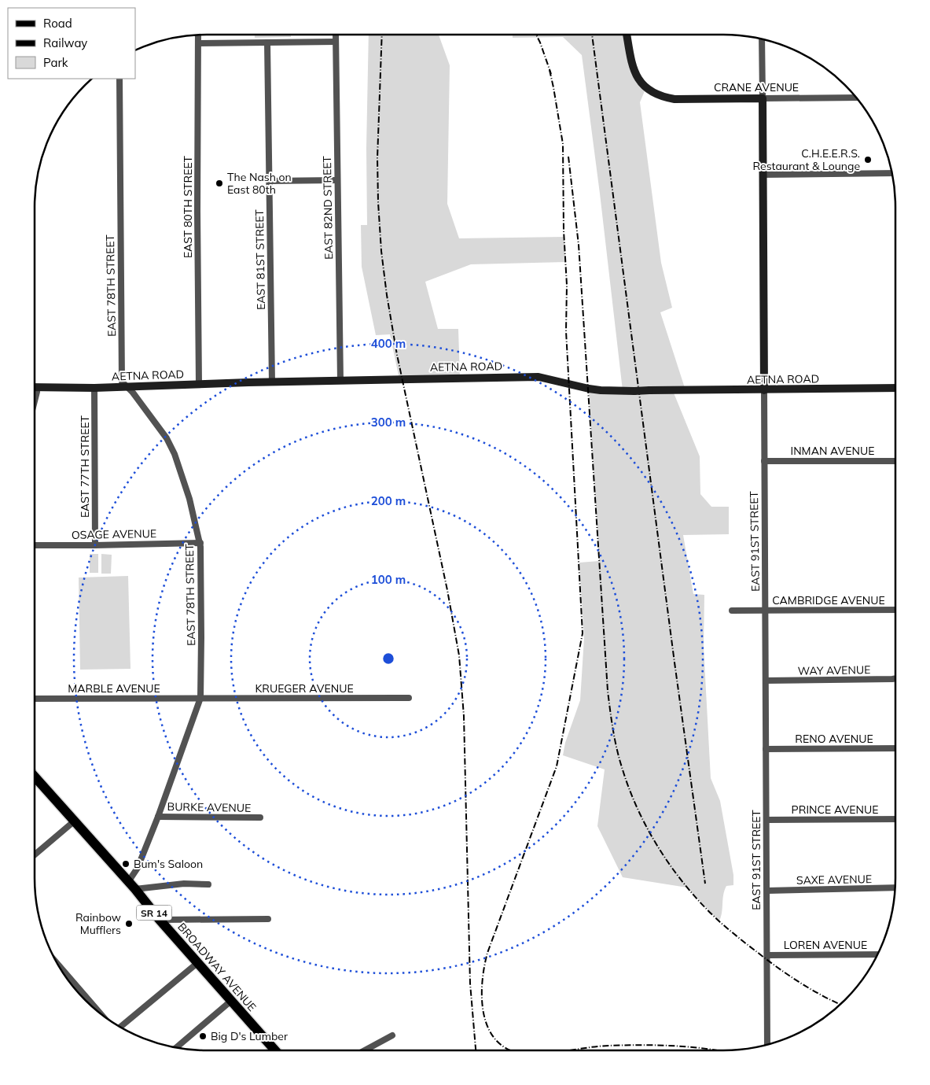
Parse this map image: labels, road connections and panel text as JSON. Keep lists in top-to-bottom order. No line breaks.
{"streets":{"main road":["SR 14","BROADWAY AVENUE"],"street":["CRANE AVENUE","EAST 80TH STREET","EAST 82ND STREET","EAST 81ST STREET","EAST 78TH STREET","AETNA ROAD","INMAN AVENUE","EAST 77TH STREET","OSAGE AVENUE","EAST 91ST STREET","CAMBRIDGE AVENUE","WAY AVENUE","MARBLE AVENUE","KRUEGER AVENUE","RENO AVENUE","BURKE AVENUE","PRINCE AVENUE","SAXE AVENUE","LOREN AVENUE"]},"crossings":[["CRANE AVENUE","EAST 91ST STREET"],["EAST 80TH STREET","AETNA ROAD"],["EAST 82ND STREET","AETNA ROAD"],["EAST 81ST STREET","AETNA ROAD"],["EAST 78TH STREET","AETNA ROAD"],["EAST 78TH STREET","OSAGE AVENUE"],["EAST 78TH STREET","MARBLE AVENUE"],["EAST 78TH STREET","KRUEGER AVENUE"],["EAST 78TH STREET","BURKE AVENUE"],["EAST 78TH STREET","BROADWAY AVENUE"],["AETNA ROAD","EAST 77TH STREET"],["AETNA ROAD","EAST 91ST STREET"],["INMAN AVENUE","EAST 91ST STREET"],["EAST 77TH STREET","OSAGE AVENUE"],["EAST 91ST STREET","CAMBRIDGE AVENUE"],["EAST 91ST STREET","WAY AVENUE"],["EAST 91ST STREET","RENO AVENUE"],["EAST 91ST STREET","PRINCE AVENUE"],["EAST 91ST STREET","SAXE AVENUE"],["EAST 91ST STREET","LOREN AVENUE"],["MARBLE AVENUE","KRUEGER AVENUE"]],"places":["C.H.E.E.R.S. Restaurant & Lounge","The Nash on East 80th","Bum's Saloon","Rainbow Mufflers","Big D's Lumber"],"legend":["Road","Railway","Park"],"rings":["400 m","300 m","200 m","100 m"]}
